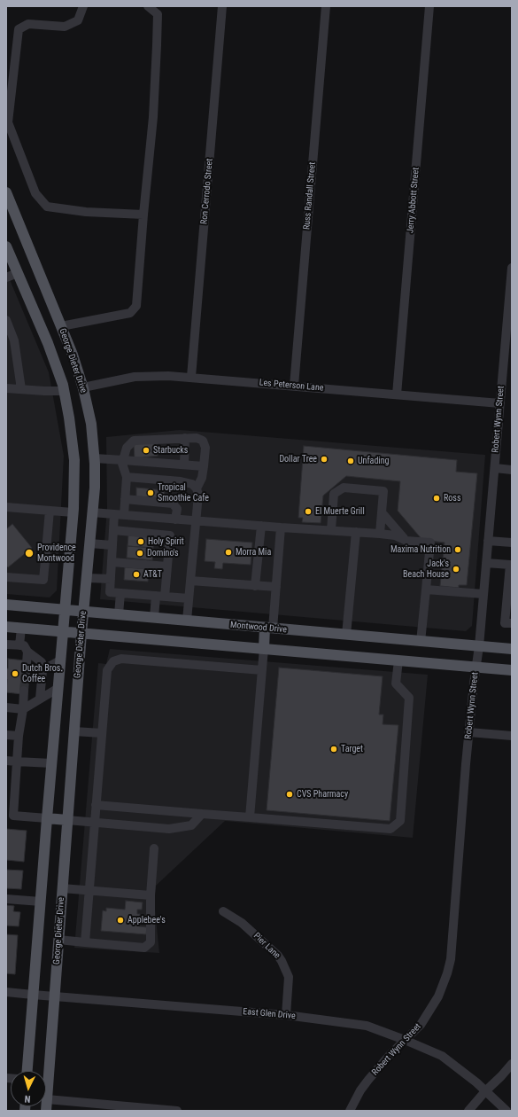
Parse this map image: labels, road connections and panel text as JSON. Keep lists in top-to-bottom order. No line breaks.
{"streets":{"main road":["George Dieter Drive","Montwood Drive"],"street":["Ron Cerrodo Street","Russ Randall Street","Jerry Abbott Street","Les Peterson Lane","Robert Wynn Street","Pier Lane","East Glen Drive"]},"crossings":[["Ron Cerrodo Street","Les Peterson Lane"],["Russ Randall Street","Les Peterson Lane"],["Jerry Abbott Street","Les Peterson Lane"],["George Dieter Drive","Les Peterson Lane"],["George Dieter Drive","Montwood Drive"],["George Dieter Drive","East Glen Drive"],["Les Peterson Lane","Robert Wynn Street"],["Robert Wynn Street","Montwood Drive"],["Robert Wynn Street","East Glen Drive"],["Pier Lane","East Glen Drive"]],"places":["Starbucks","Dollar Tree","Unfading","Tropical Smoothie Cafe","Ross","El Muerte Grill","Holy Spirit","Maxima Nutrition","Morra Mia","Providence Montwood","Domino's","Jack's Beach House","AT&T","Dutch Bros. Coffee","Target","CVS Pharmacy","Applebee's"],"north":"bottom"}
